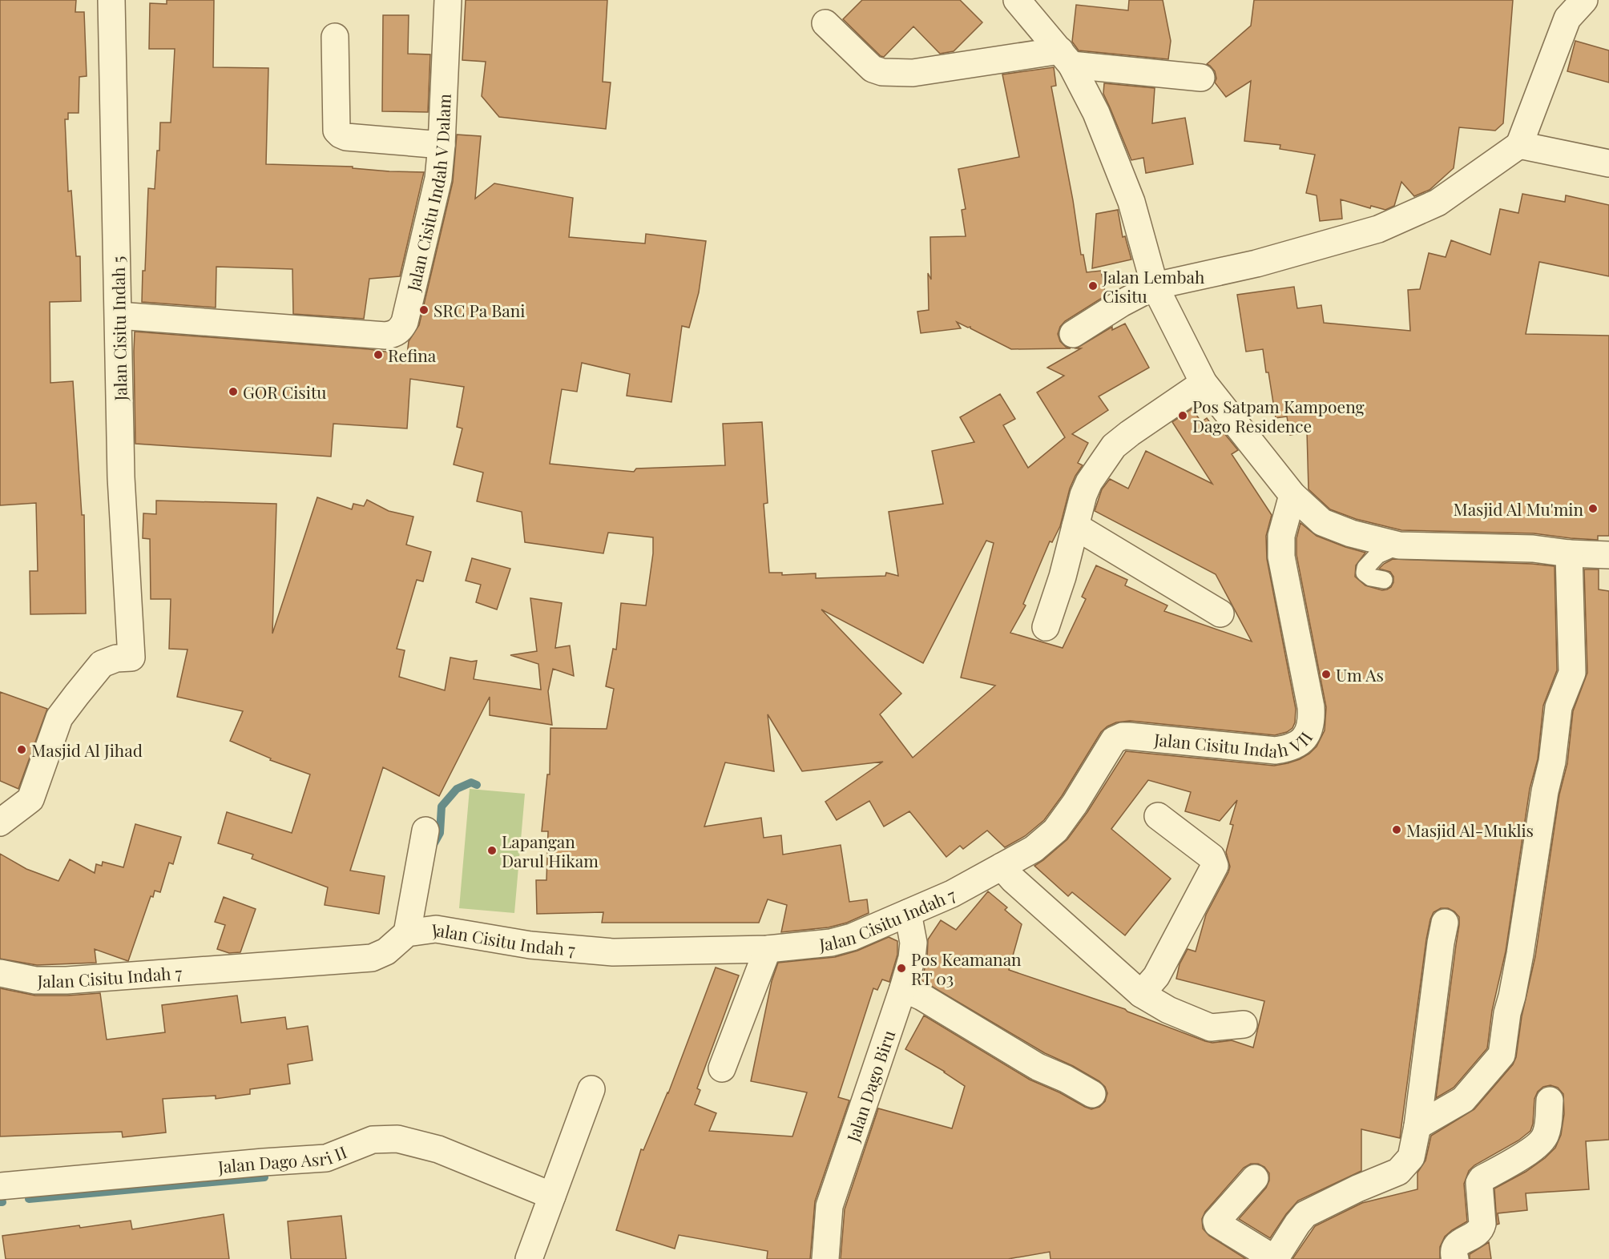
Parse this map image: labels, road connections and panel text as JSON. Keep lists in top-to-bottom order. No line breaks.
{"streets":{"street":["Jalan Cisitu Indah V Dalam","Jalan Cisitu Indah 5","Jalan Cisitu Indah VII","Jalan Cisitu Indah 7","Jalan Dago Biru","Jalan Dago Asri II"]},"crossings":[["Jalan Cisitu Indah V Dalam","Jalan Cisitu Indah 5"],["Jalan Cisitu Indah VII","Jalan Cisitu Indah 7"],["Jalan Cisitu Indah 7","Jalan Dago Biru"]],"places":["Jalan Lembah Cisitu","SRC Pa Bani","Refina","GOR Cisitu","Pos Satpam Kampoeng Dago Residence","Masjid Al Mu'min","Um As","Masjid Al Jihad","Masjid Al-Muklis","Lapangan Darul Hikam","Pos Keamanan RT 03"]}
